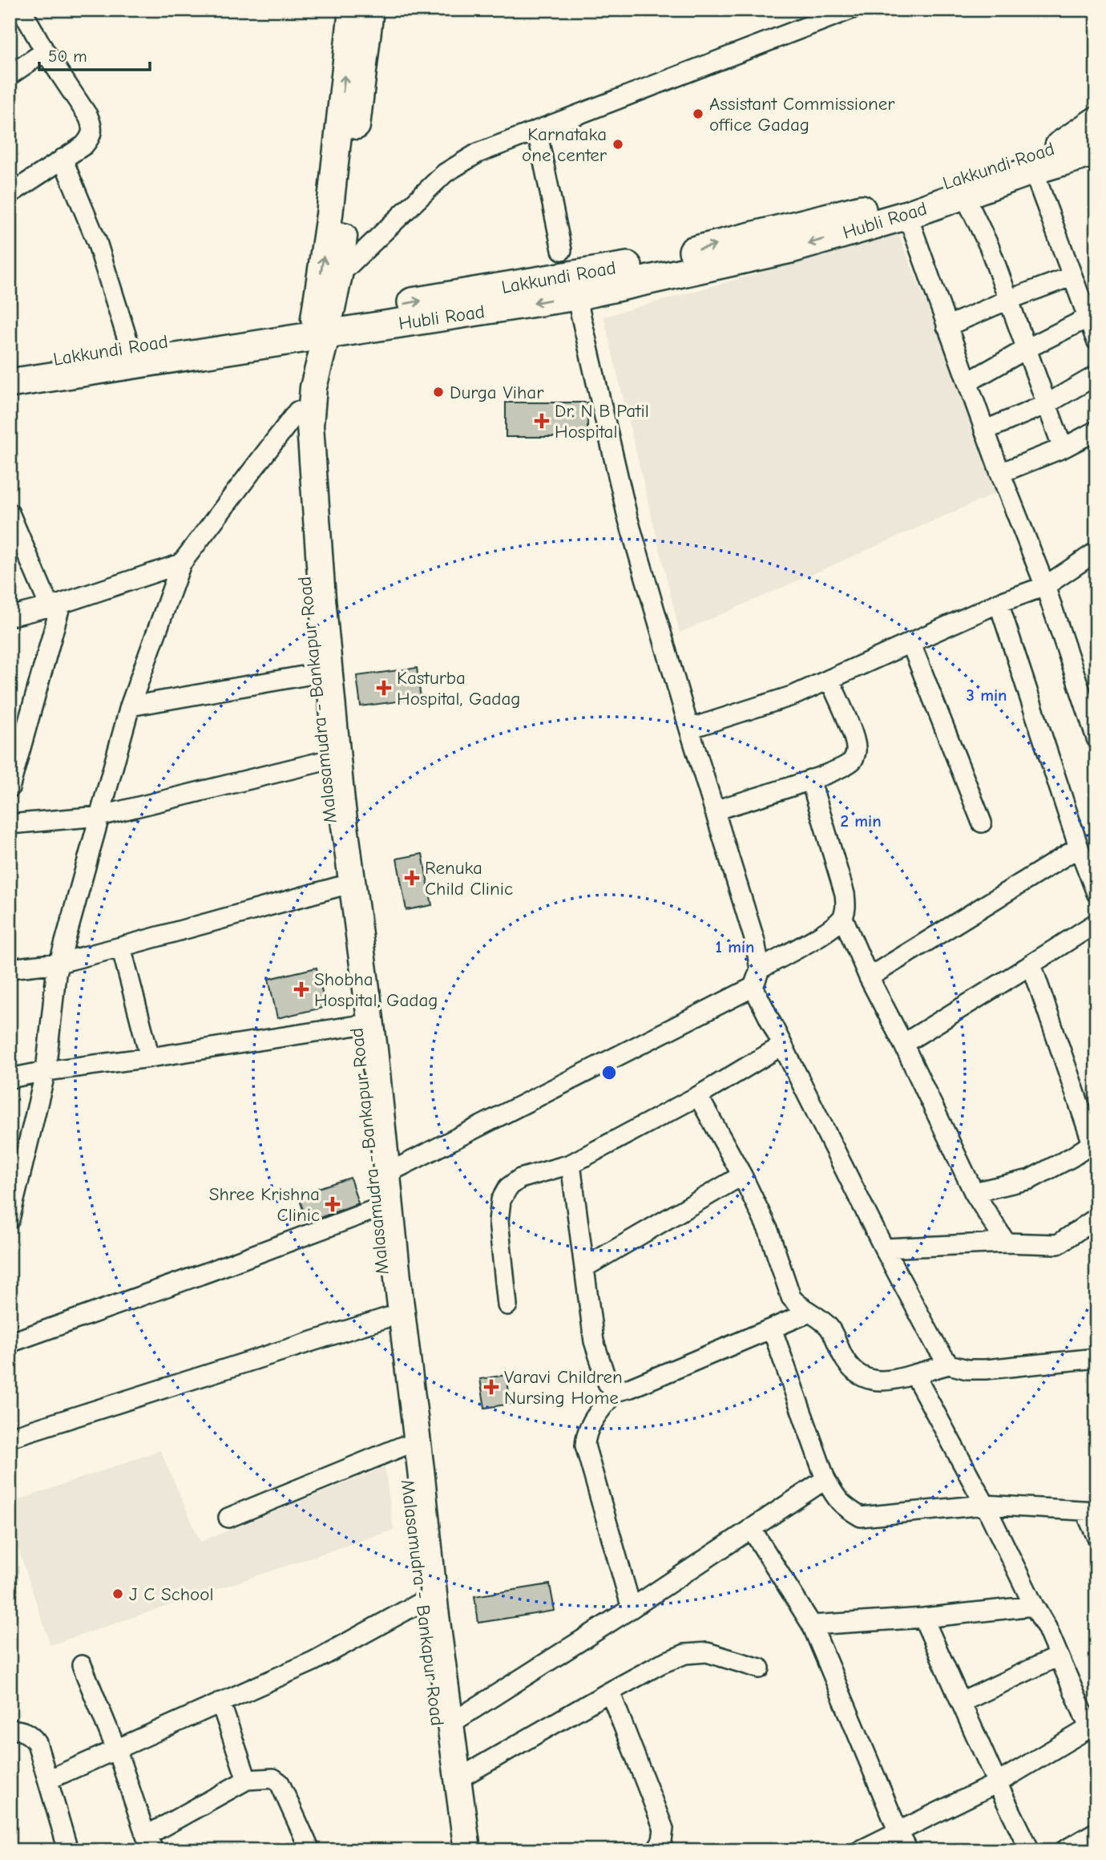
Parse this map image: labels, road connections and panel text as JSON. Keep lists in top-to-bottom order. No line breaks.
{"streets":{"main road":["Lakkundi Road","Hubli Road","Malasamudra - Bankapur Road"]},"crossings":[["Lakkundi Road","Hubli Road"],["Lakkundi Road","Malasamudra - Bankapur Road"],["Hubli Road","Malasamudra - Bankapur Road"]],"one_way":["Lakkundi Road","Hubli Road"],"places":{"other":["Assistant Commissioner office Gadag","Karnataka one center","Durga Vihar","J C School"],"health":["Dr. N B Patil Hospital","Kasturba Hospital, Gadag","Renuka Child Clinic","Shobha Hospital, Gadag","Shree Krishna Clinic","Varavi Children Nursing Home"]},"scale_bar":"50 m","rings":["3 min","2 min","1 min"]}
